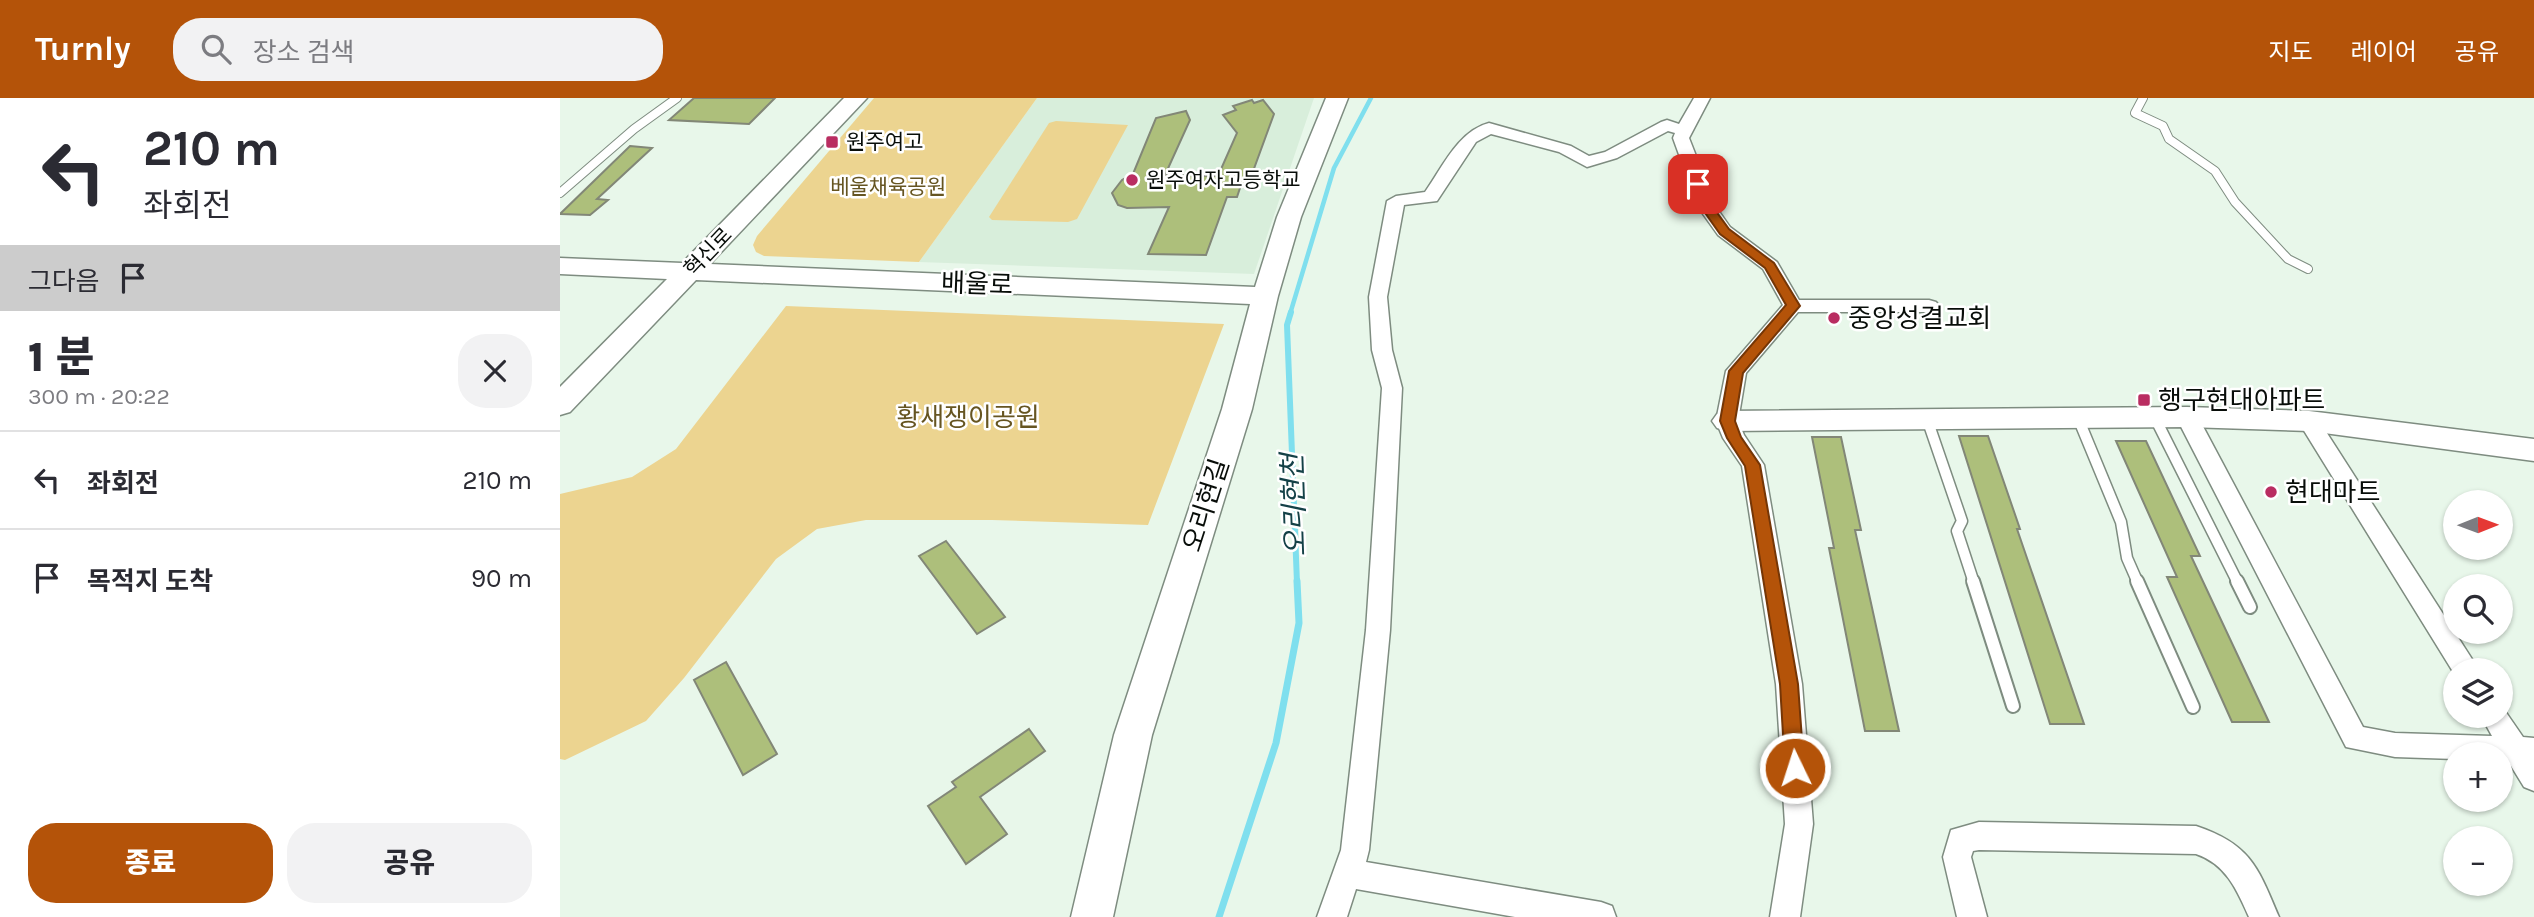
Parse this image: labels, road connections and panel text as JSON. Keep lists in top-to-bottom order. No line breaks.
{"streets":{"street":["혁신로","배울로","오리현길"]},"crossings":[["혁신로","배울로"],["배울로","오리현길"]],"water":["오리현천"],"parks":["베울채육공원","황새쟁이공원"],"places":{"transit":["원주여고","행구현대아파트"],"other":["원주여자고등학교","중앙성결교회","현대마트"]},"north":"right","page":{"header":"Turnly","search":"장소 검색","nav":["지도","레이어","공유"],"turn":["210 m","좌회전"],"then":"그다음","heading":["1 분","300 m · 20:22"],"list":[{"name":"좌회전","value":"210 m"},{"name":"목적지 도착","value":"90 m"}],"map_buttons":["+","−"],"buttons":["종료","공유"]}}
